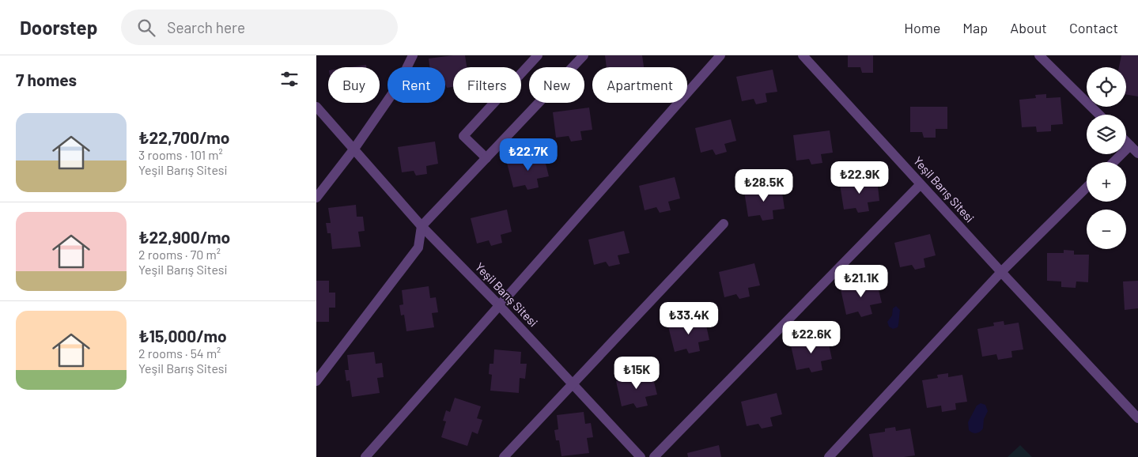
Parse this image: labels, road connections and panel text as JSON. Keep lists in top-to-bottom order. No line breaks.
{"streets":{"street":["Yeşil Barış Sitesi"]},"page":{"header":"Doorstep","search":"Search here","nav":["Home","Map","About","Contact"],"heading":"7 homes","map_buttons":["+","−"],"chip":["Buy","Rent","Filters","New","Apartment"],"list":[{"name":"₺22,700/mo","note":"3 rooms · 101 m² · Yeşil Barış Sitesi"},{"name":"₺22,900/mo","note":"2 rooms · 70 m² · Yeşil Barış Sitesi"},{"name":"₺15,000/mo","note":"2 rooms · 54 m² · Yeşil Barış Sitesi"}],"price":["₺22.7K","₺22.9K","₺28.5K","₺21.1K","₺33.4K","₺22.6K","₺15K"]}}
